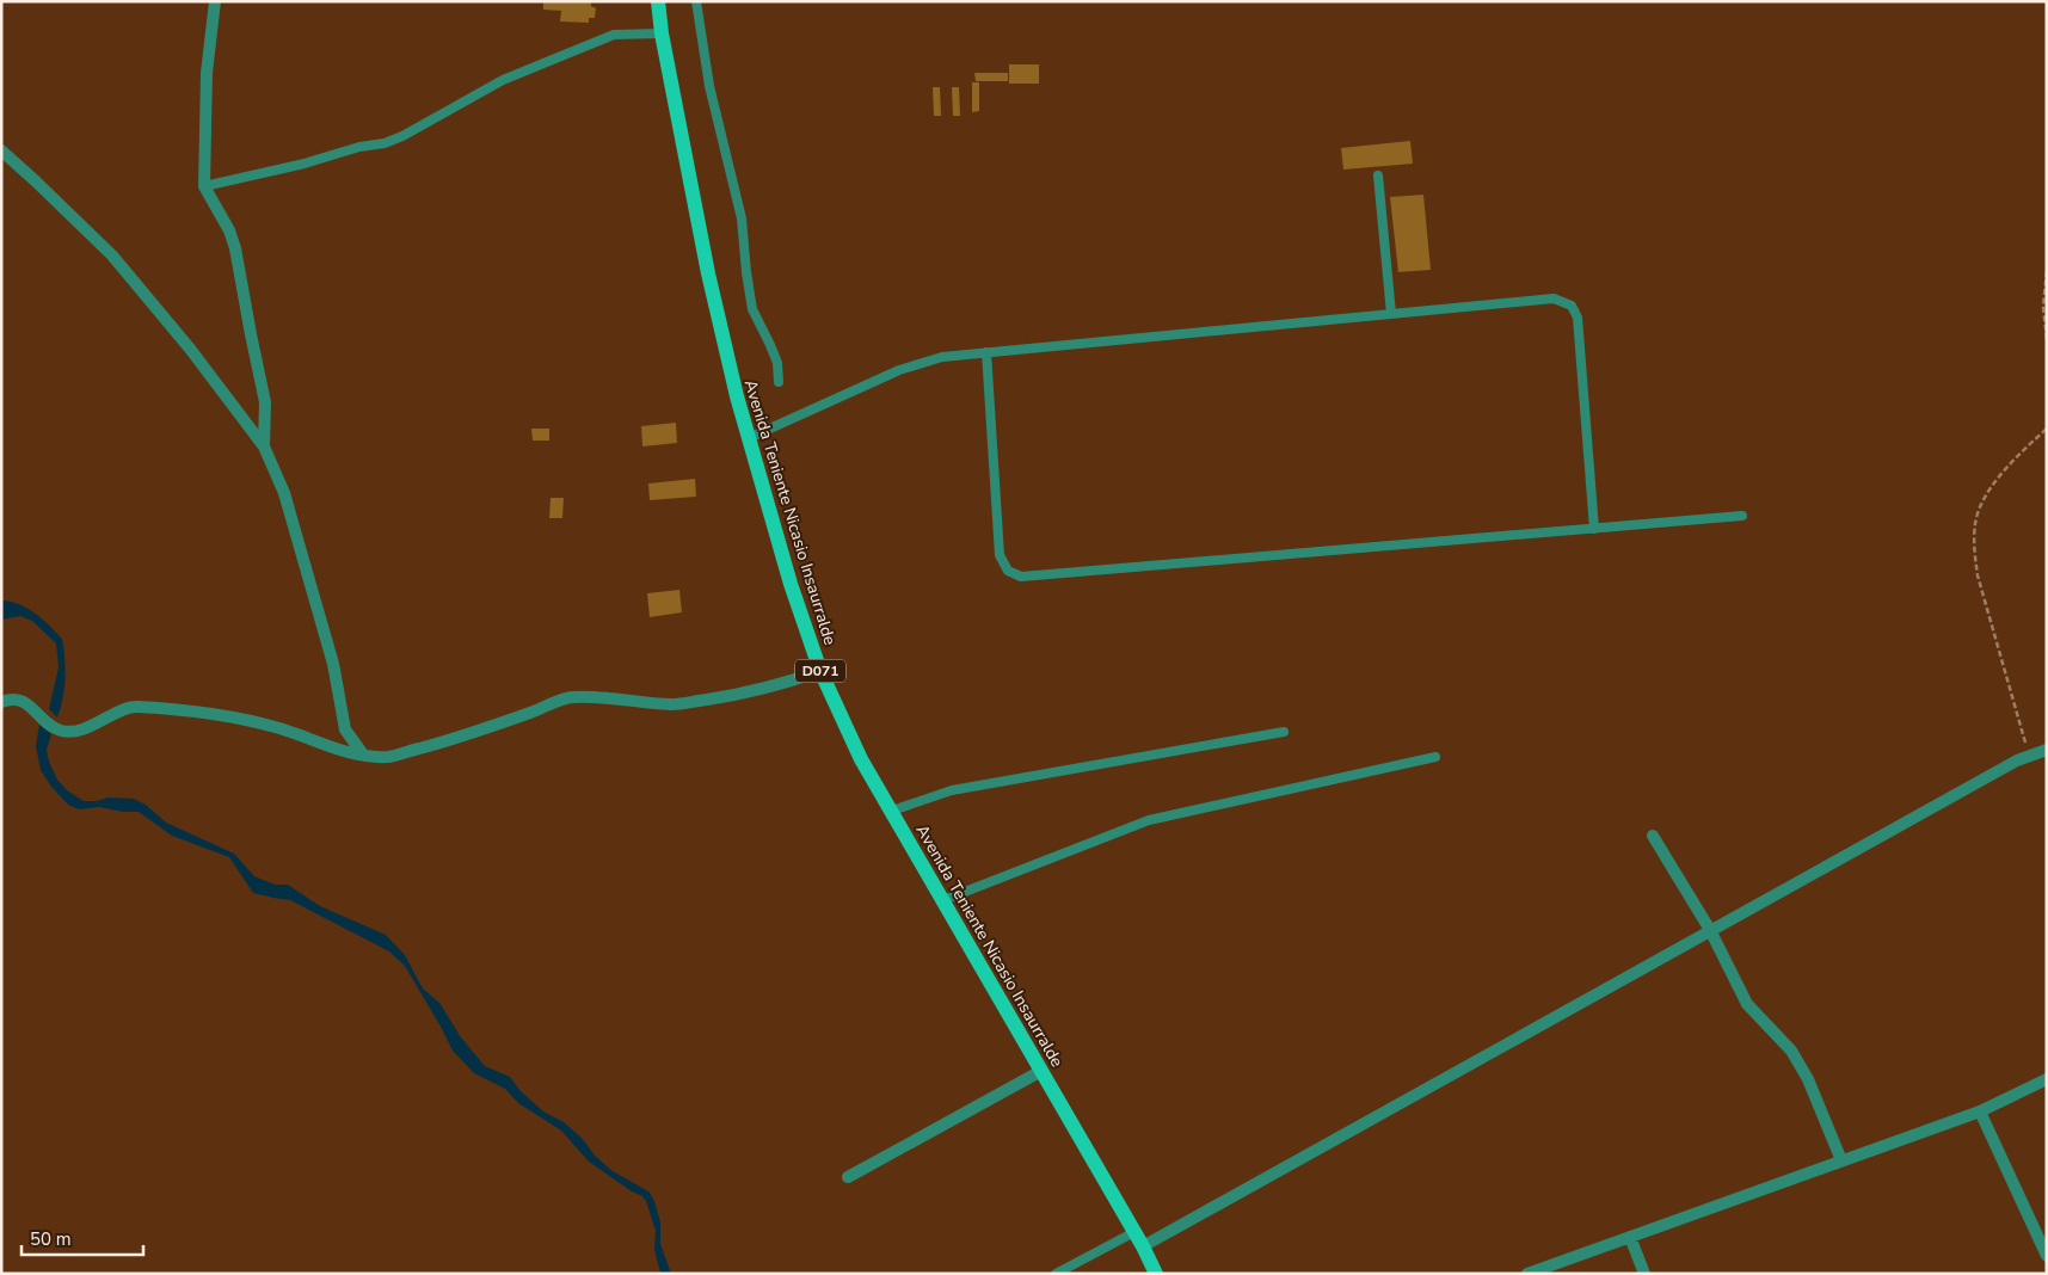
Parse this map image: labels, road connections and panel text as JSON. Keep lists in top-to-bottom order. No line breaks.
{"streets":{"main road":["Avenida Teniente Nicasio Insaurralde","D071"]},"scale_bar":"50 m"}
